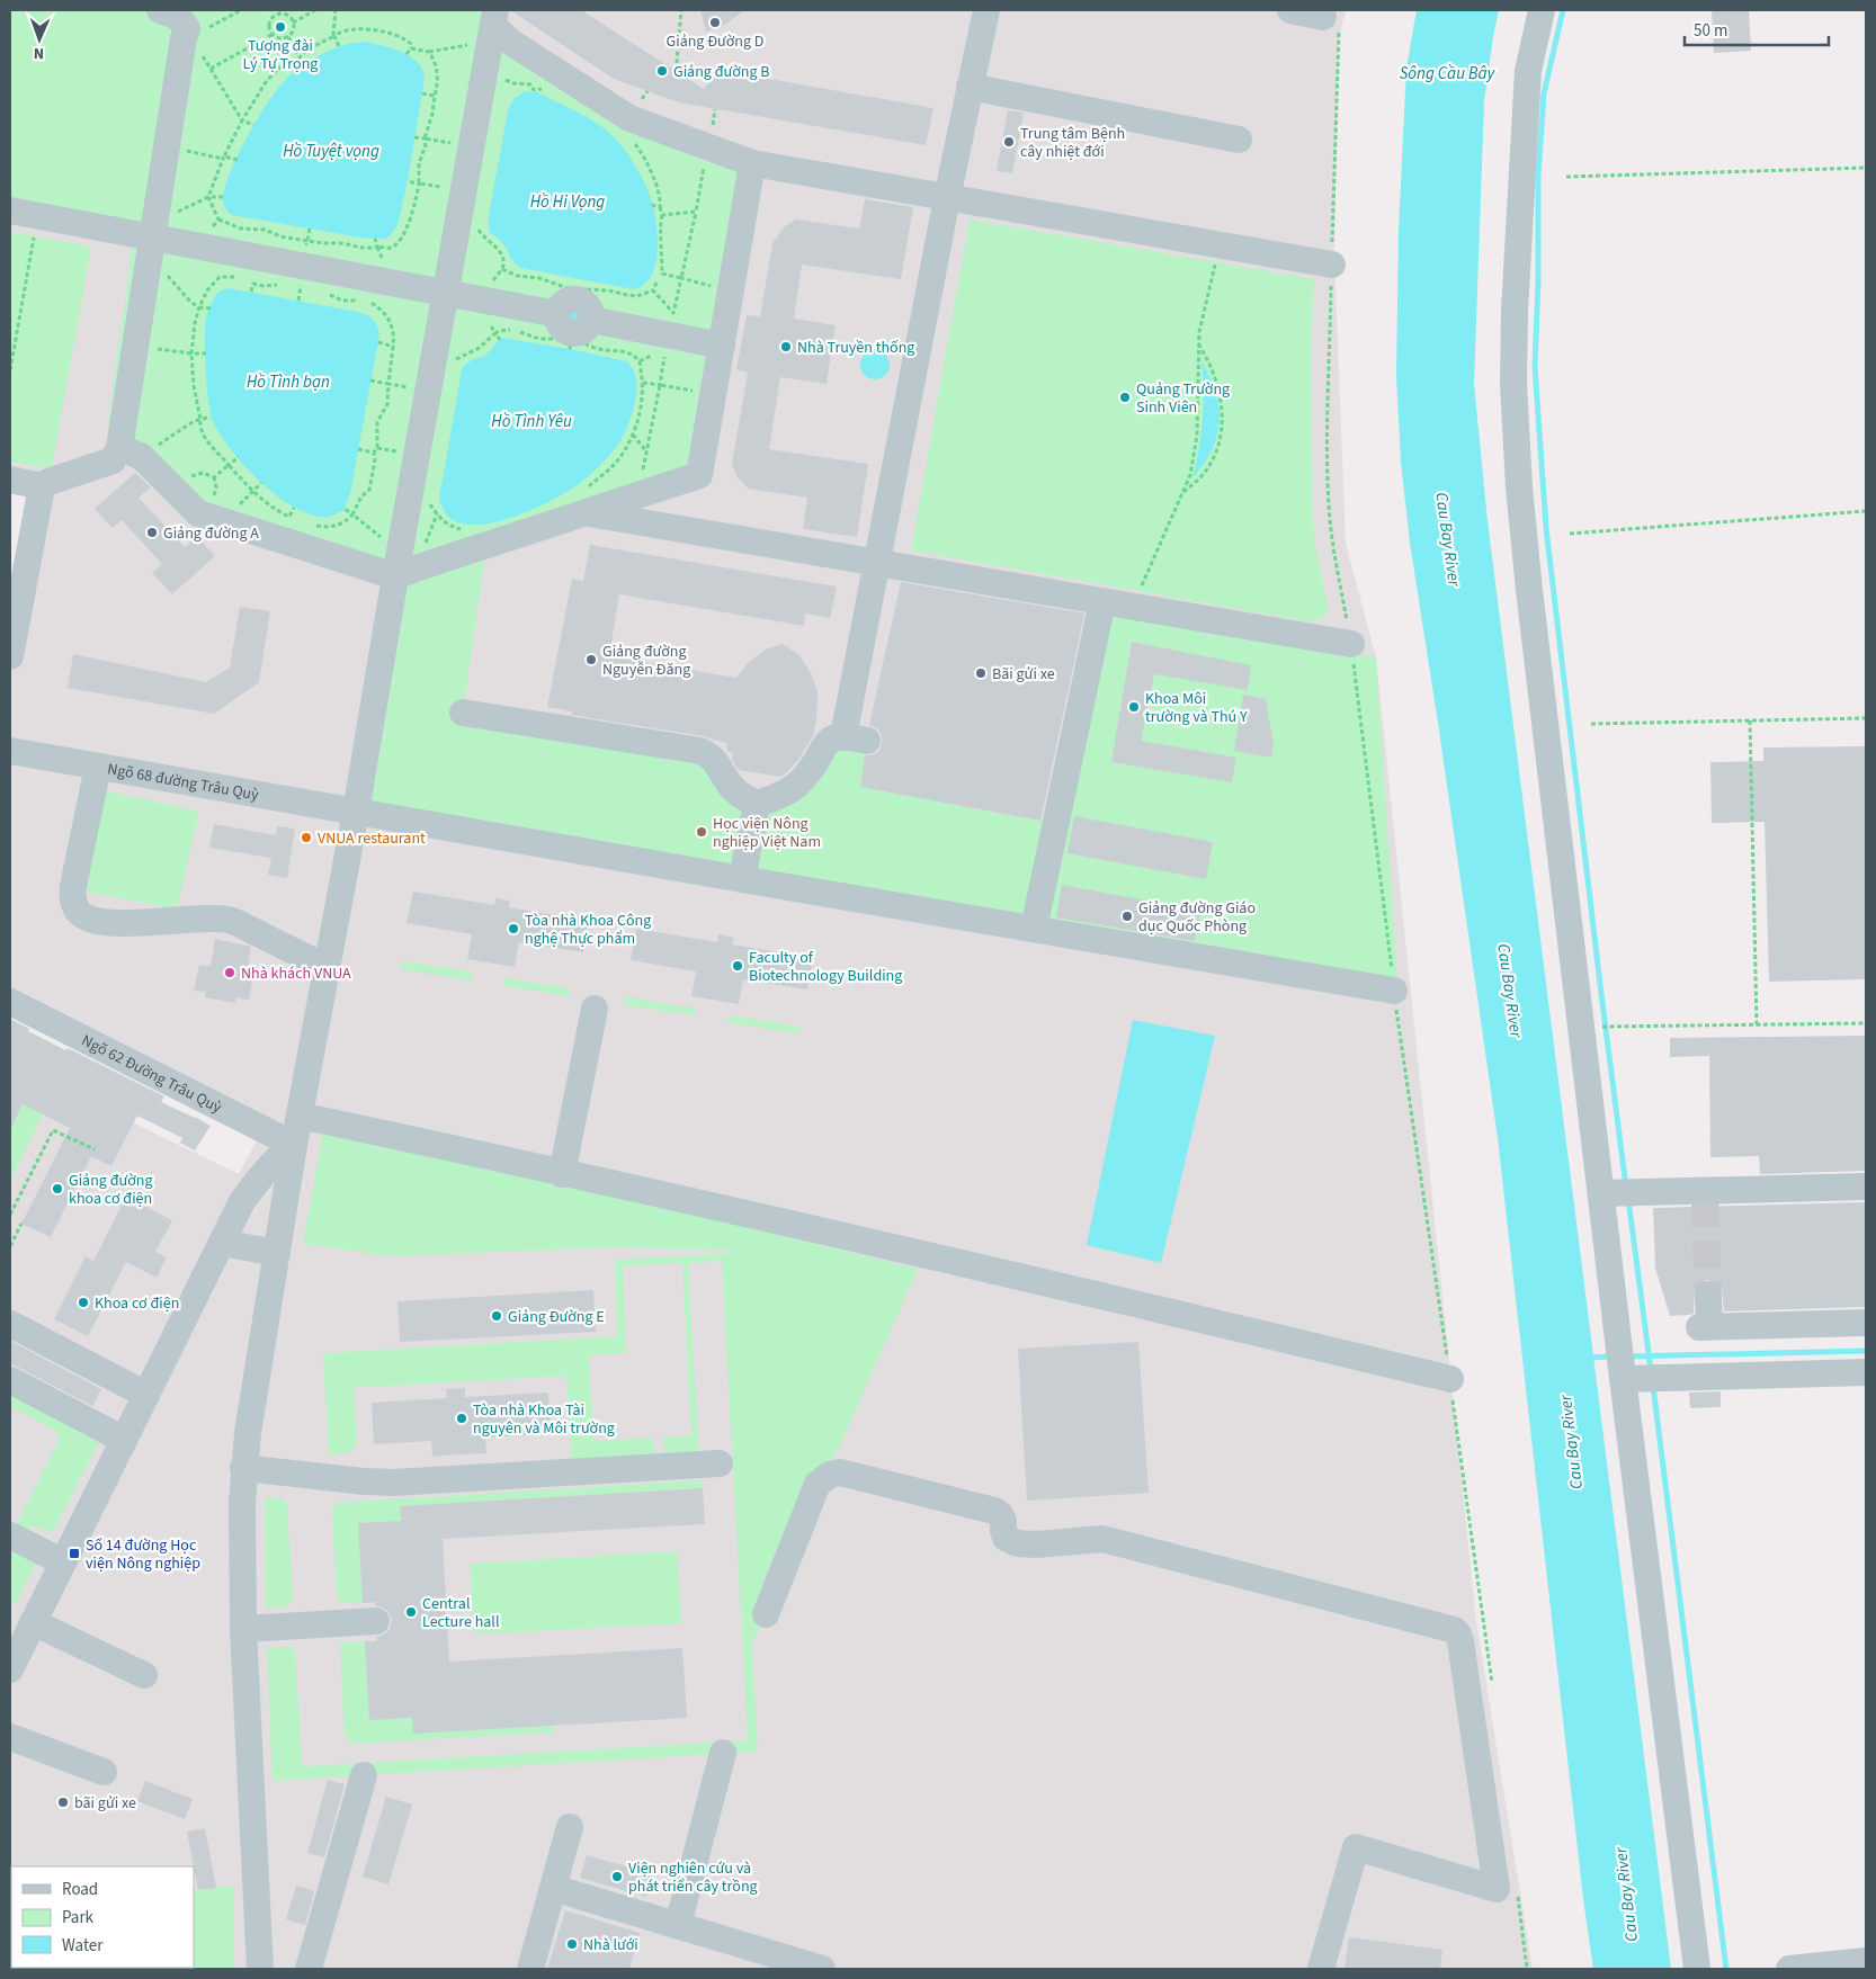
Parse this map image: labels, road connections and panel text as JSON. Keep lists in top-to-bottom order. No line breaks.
{"streets":{"street":["Ngõ 68 đường Trâu Quỳ","Ngõ 62 Đường Trâu Quỳ"]},"water":["Sông Cầu Bây","Hồ Tuyệt vọng","Hồ Hi Vọng","Hồ Tình bạn","Hồ Tình Yêu","Cau Bay River"],"places":{"other":["Giảng Đường D","Tượng đài Lý Tự Trọng","Giảng đường B","Trung tâm Bệnh cây nhiệt đới","Nhà Truyền thống","Quảng Trường Sinh Viên","Giảng đường A","Giảng đường Nguyễn Đăng","Bãi gửi xe","Khoa Môi trường và Thú Y","Học viện Nông nghiệp Việt Nam","VNUA restaurant","Giảng đường Giáo dục Quốc Phòng","Tòa nhà Khoa Công nghệ Thực phẩm","Faculty of Biotechnology Building","Nhà khách VNUA","Giảng đường khoa cơ điện","Khoa cơ điện","Giảng Đường E","Tòa nhà Khoa Tài nguyên và Môi trường","Central Lecture hall","bãi gửi xe","Viện nghiên cứu và phát triển cây trồng","Nhà lưới"],"transit":["Số 14 đường Học viện Nông nghiệp"]},"legend":["Road","Park","Water"],"scale_bar":"50 m","north":"bottom"}
